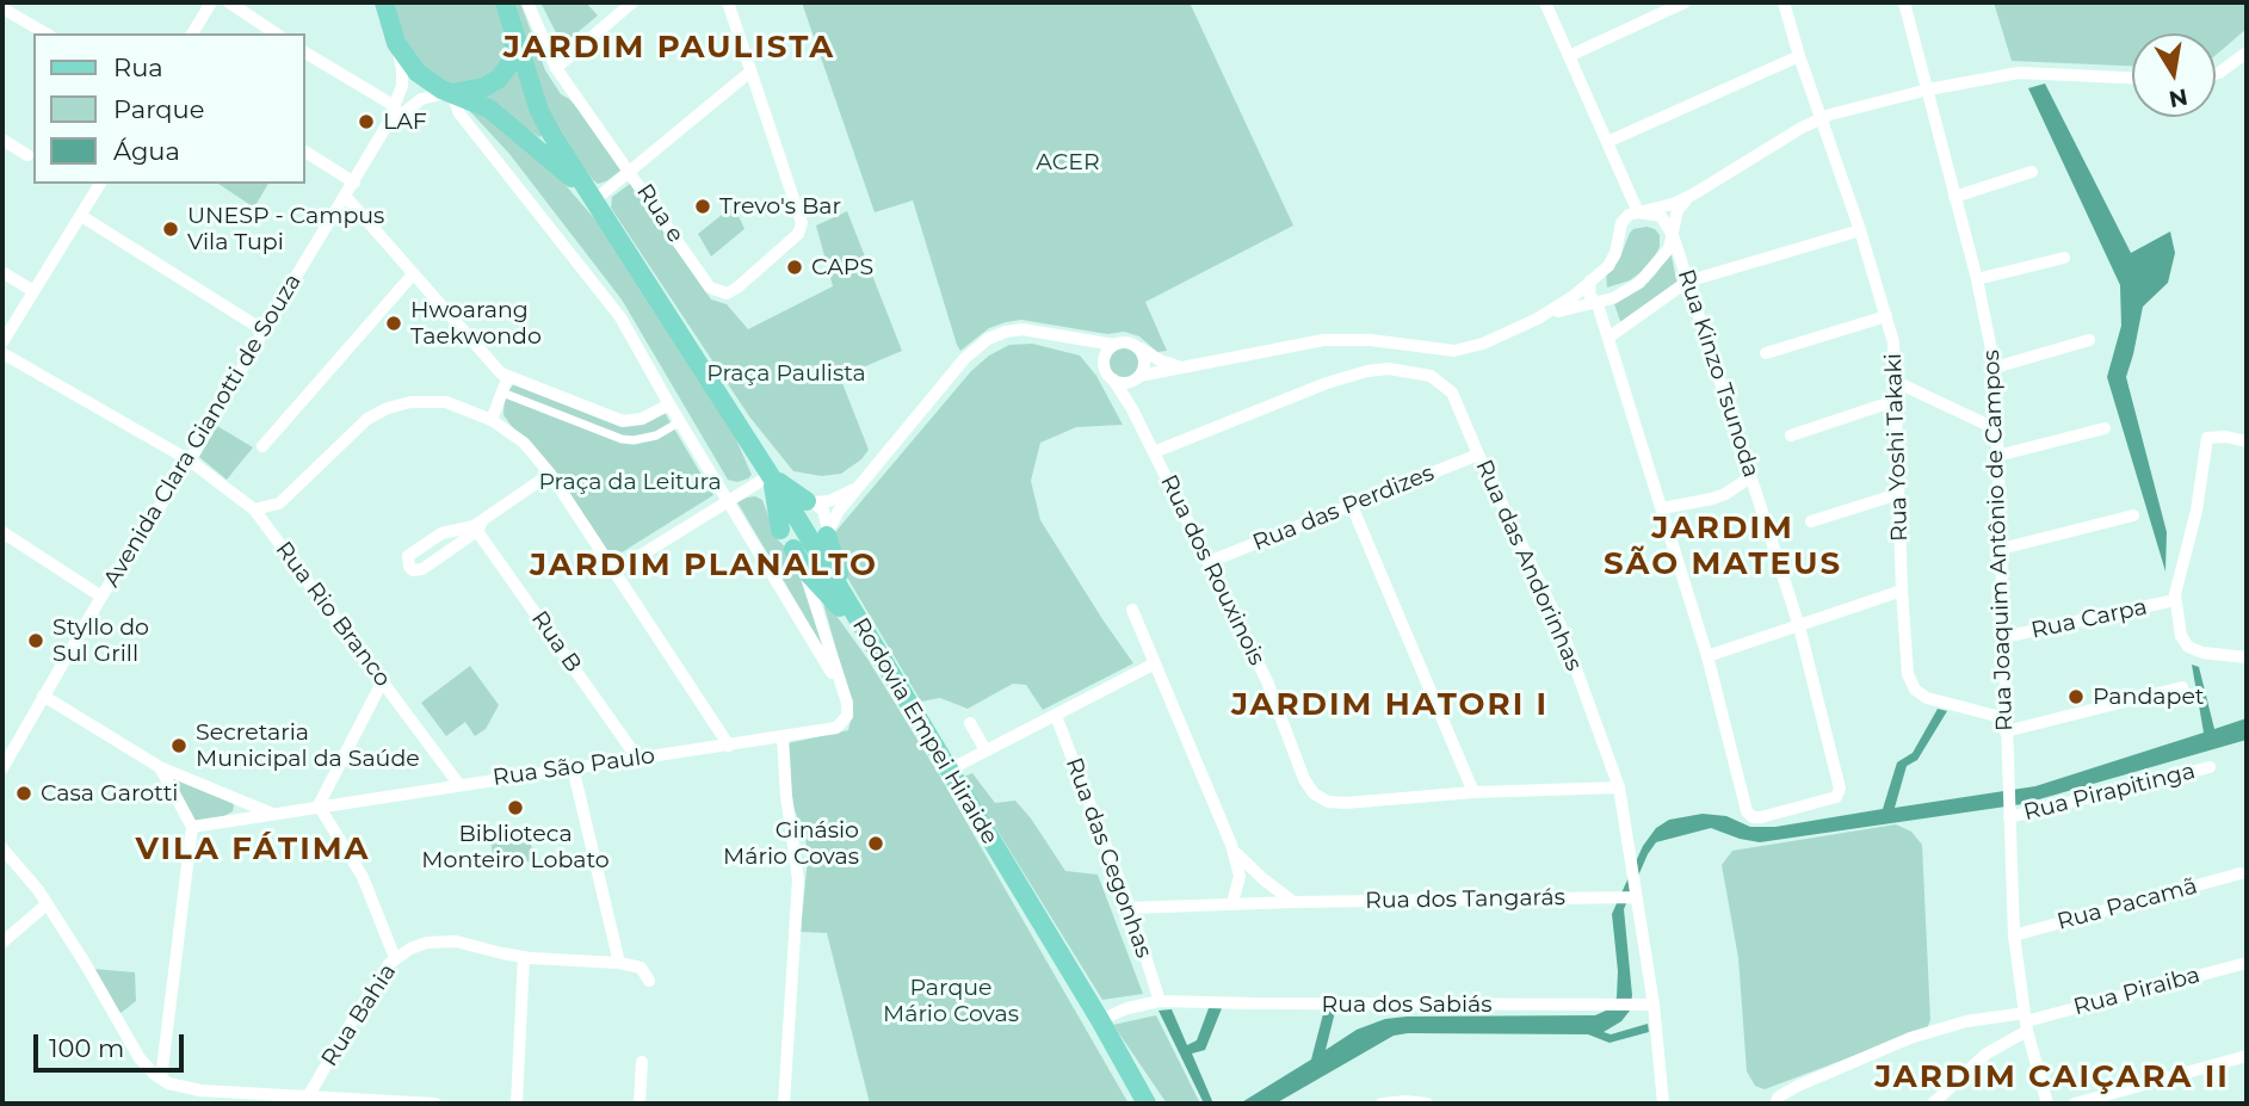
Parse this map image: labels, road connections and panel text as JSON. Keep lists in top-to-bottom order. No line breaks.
{"streets":{"main road":["Rodovia Empei Hiraide"],"street":["Rua e","Rua Kinzo Tsunoda","Avenida Clara Gianotti de Souza","Rua Yoshi Takaki","Rua das Perdizes","Rua Joaquim Antônio de Campos","Rua das Andorinhas","Rua dos Rouxinois","Rua Rio Branco","Rua Carpa","Rua B","Rua São Paulo","Rua Pirapitinga","Rua das Cegonhas","Rua dos Tangarás","Rua Pacamã","Rua Piraiba","Rua dos Sabiás","Rua Bahia"]},"crossings":[["Avenida Clara Gianotti de Souza","Rua Rio Branco"],["Rua Yoshi Takaki","Rua Joaquim Antônio de Campos"],["Rua das Perdizes","Rua das Andorinhas"],["Rua das Perdizes","Rua dos Rouxinois"],["Rua Joaquim Antônio de Campos","Rua Carpa"],["Rua Joaquim Antônio de Campos","Rua Pirapitinga"],["Rua Joaquim Antônio de Campos","Rua Pacamã"],["Rua Joaquim Antônio de Campos","Rua Piraiba"],["Rua das Andorinhas","Rua dos Rouxinois"],["Rua das Andorinhas","Rua dos Tangarás"],["Rua das Andorinhas","Rua dos Sabiás"],["Rua Rio Branco","Rua São Paulo"],["Rua B","Rua São Paulo"],["Rodovia Empei Hiraide","Rua dos Sabiás"],["Rua das Cegonhas","Rua dos Tangarás"],["Rua das Cegonhas","Rua dos Sabiás"]],"districts":["JARDIM PAULISTA","JARDIM SÃO MATEUS","JARDIM PLANALTO","JARDIM HATORI I","VILA FÁTIMA","JARDIM CAIÇARA II"],"parks":["ACER","Praça Paulista","Praça da Leitura","Parque Mário Covas"],"places":["LAF","Trevo's Bar","UNESP - Campus Vila Tupi","CAPS","Hwoarang Taekwondo","Styllo do Sul Grill","Pandapet","Secretaria Municipal da Saúde","Casa Garotti","Biblioteca Monteiro Lobato","Ginásio Mário Covas"],"legend":["Rua","Parque","Água"],"scale_bar":"100 m","north":"bottom"}
